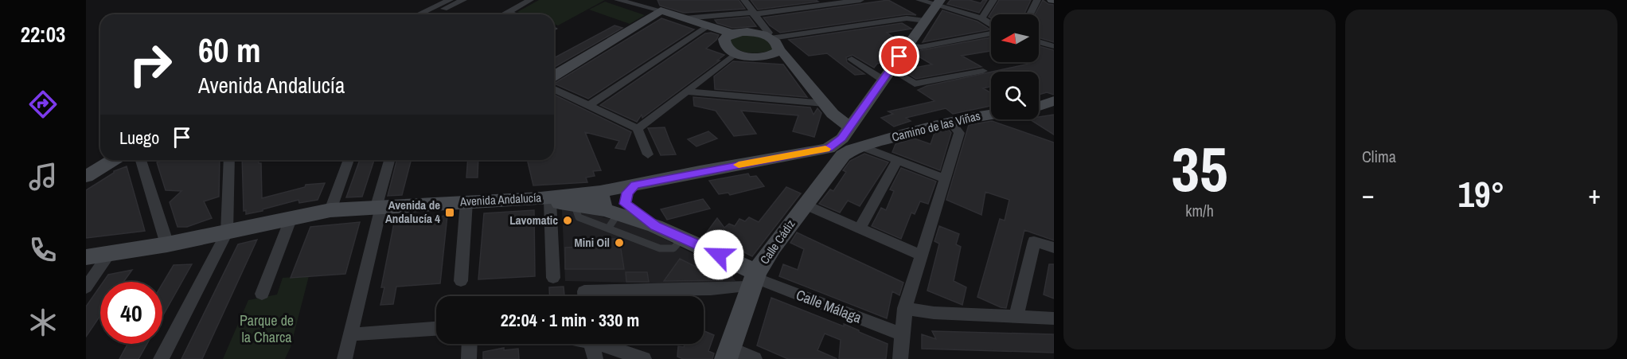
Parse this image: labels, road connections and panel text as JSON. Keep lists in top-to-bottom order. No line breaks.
{"streets":{"street":["Camino de las Viñas","Avenida Andalucía","Calle Cádiz","Calle Málaga"]},"crossings":[["Camino de las Viñas","Calle Cádiz"],["Avenida Andalucía","Calle Cádiz"],["Calle Cádiz","Calle Málaga"]],"parks":["Parque de la Charca"],"places":{"transit":["Avenida de Andalucía 4"],"other":["Lavomatic","Mini Oil"]},"north":"left","page":{"tabs":"22:03","tile":[["35","km/h"],"Clima"],"turn":["60 m","Avenida Andalucía"],"then":"Luego","heat":["−","19°","+"],"limit":"40","trip":"22:04 · 1 min · 330 m"}}
